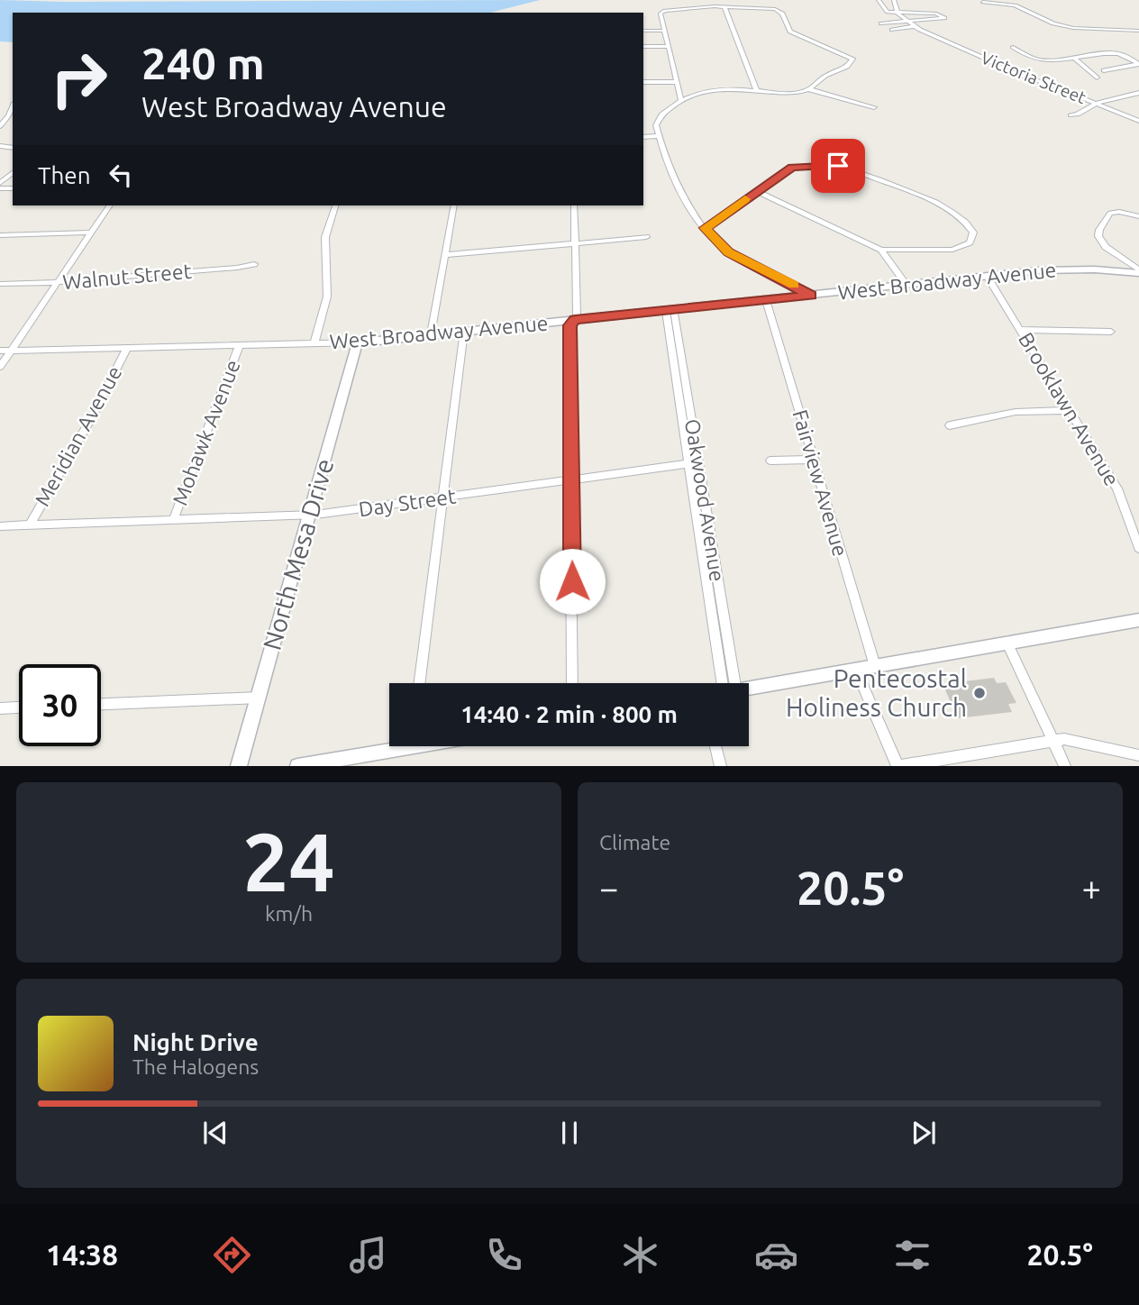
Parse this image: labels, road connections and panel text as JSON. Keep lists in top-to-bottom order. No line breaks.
{"streets":{"main road":["West Broadway Avenue","North Mesa Drive"],"street":["Victoria Street","Walnut Street","Brooklawn Avenue","Mohawk Avenue","Meridian Avenue","Fairview Avenue","Oakwood Avenue","Day Street"]},"crossings":[["West Broadway Avenue","Brooklawn Avenue"],["West Broadway Avenue","Mohawk Avenue"],["West Broadway Avenue","Meridian Avenue"],["West Broadway Avenue","Fairview Avenue"],["West Broadway Avenue","Oakwood Avenue"],["West Broadway Avenue","North Mesa Drive"],["Mohawk Avenue","Day Street"],["Meridian Avenue","Day Street"],["Oakwood Avenue","Day Street"],["Day Street","North Mesa Drive"]],"places":["Pentecostal Holiness Church"],"page":{"turn":["240 m","West Broadway Avenue"],"then":"Then","limit":"30","trip":"14:40 · 2 min · 800 m","tile":[["24","km/h"],"Climate"],"heat":["−","20.5°","+"],"song":["Night Drive","The Halogens"],"tabs":["14:38","20.5°"]}}
